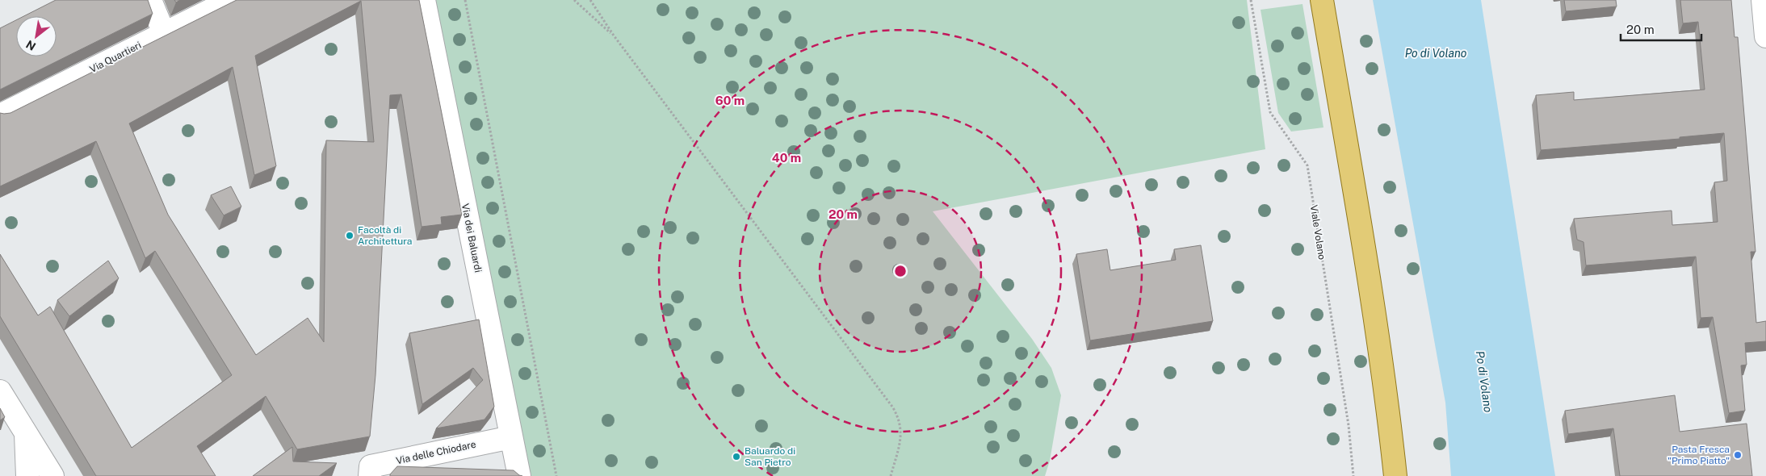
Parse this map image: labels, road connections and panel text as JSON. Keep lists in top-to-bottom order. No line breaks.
{"streets":{"street":["Via Quartieri","Via dei Baluardi","Via delle Chiodare"],"path":["Viale Volano"]},"crossings":[["Via dei Baluardi","Via delle Chiodare"]],"water":["Po di Volano"],"places":["Facoltà di Architettura","Pasta Fresca \"Primo Piatto\"","Baluardo di San Pietro"],"scale_bar":"20 m","north":"bottom left","rings":["60 m","40 m","20 m"]}
